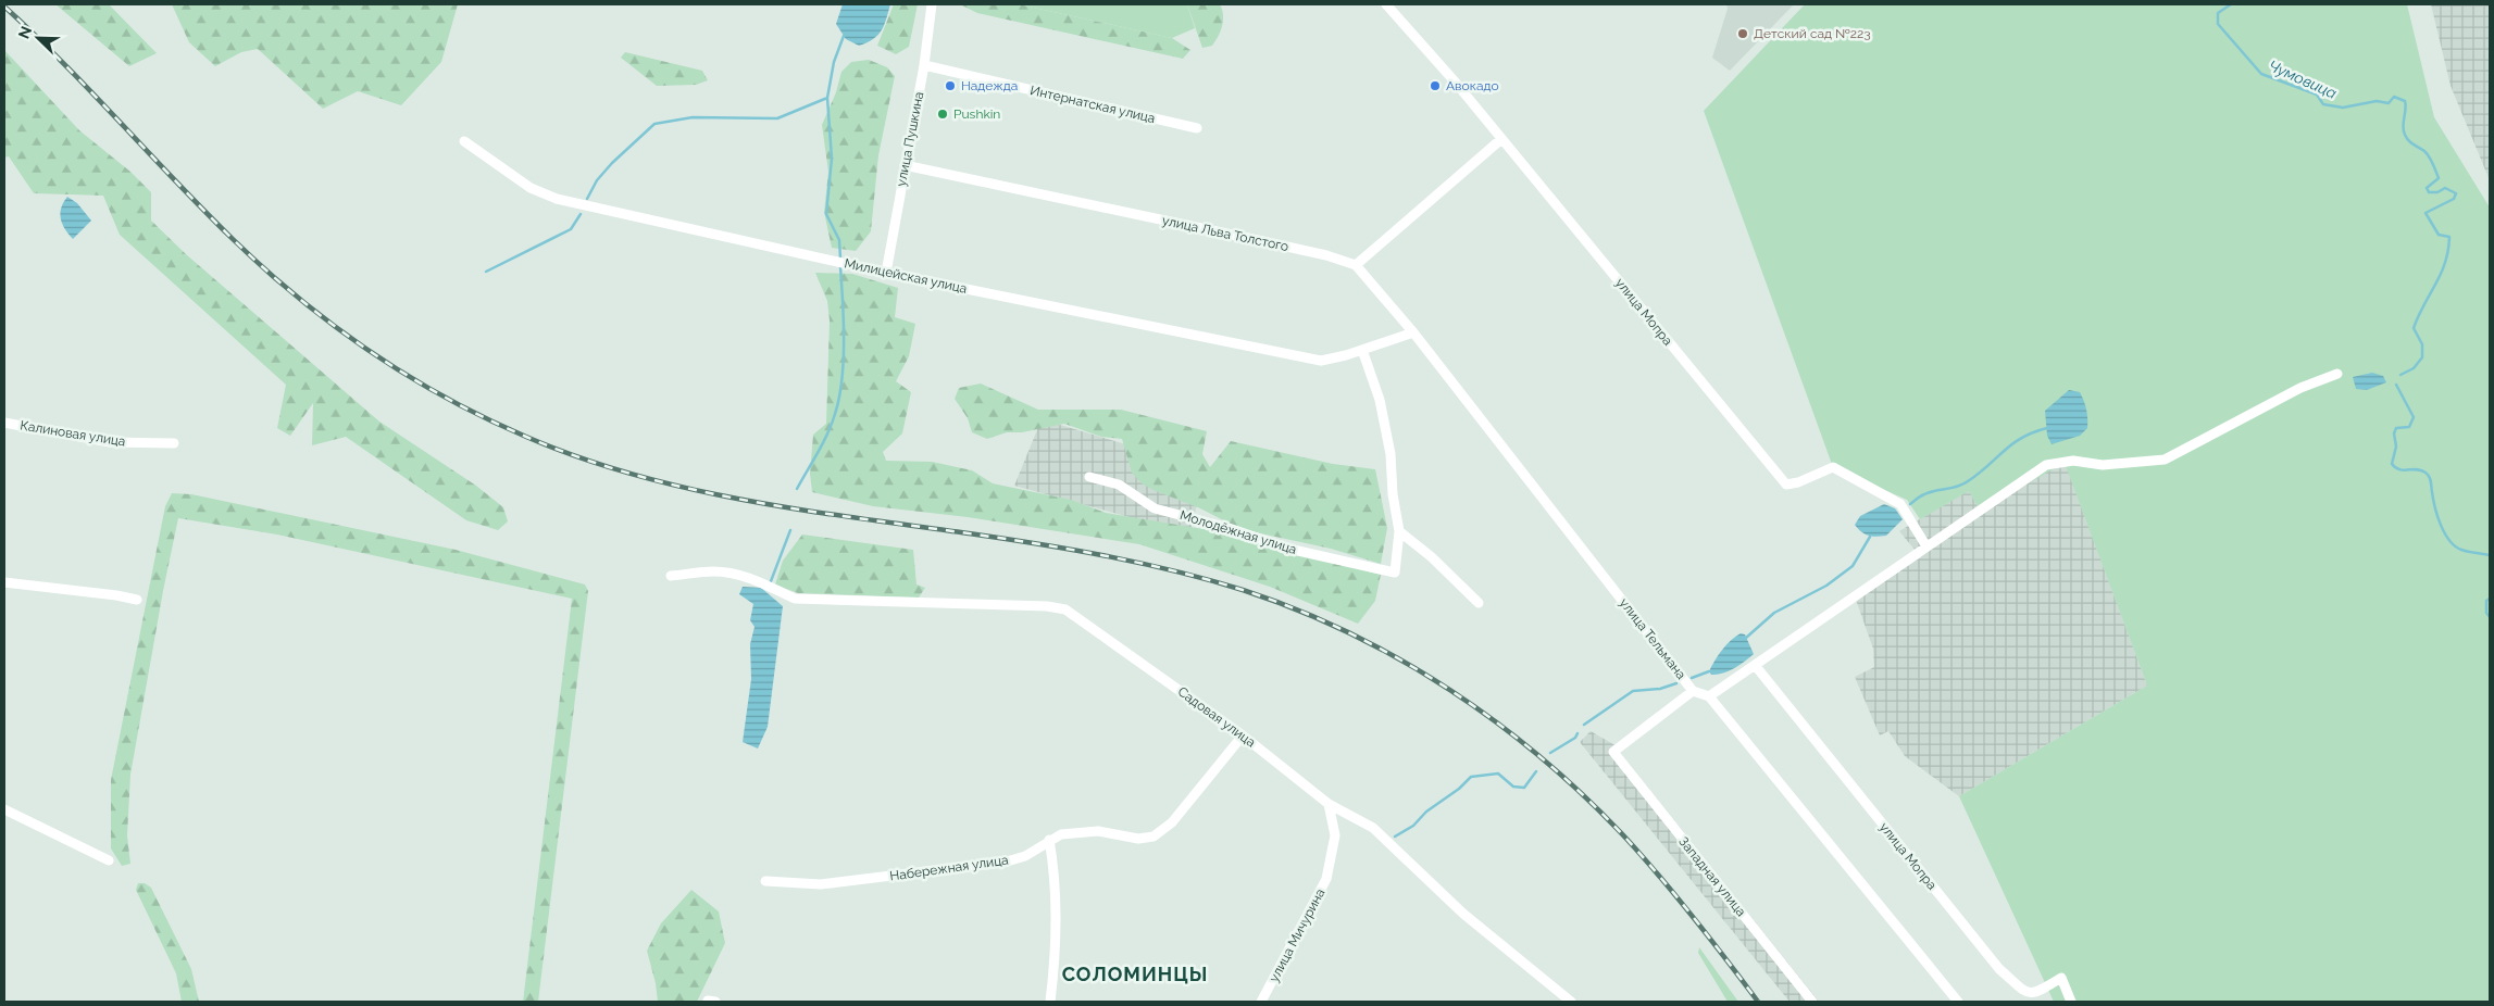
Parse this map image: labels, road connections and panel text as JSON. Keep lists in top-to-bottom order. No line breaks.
{"streets":{"street":["Интернатская улица","улица Пушкина","улица Льва Толстого","Милицейская улица","улица Мопра","Калиновая улица","Молодёжная улица","улица Тельмана","Садовая улица","Набережная улица","Западная улица","улица Мичурина"]},"crossings":[["Интернатская улица","улица Пушкина"],["улица Пушкина","улица Льва Толстого"],["улица Пушкина","Милицейская улица"],["улица Льва Толстого","улица Тельмана"],["Милицейская улица","улица Тельмана"],["улица Тельмана","Западная улица"],["Садовая улица","Набережная улица"],["Садовая улица","улица Мичурина"]],"districts":["СОЛОМИНЦЫ"],"water":["Чумовица"],"places":["Детский сад №223","Надежда","Авокадо","Pushkin"],"north":"top left"}
